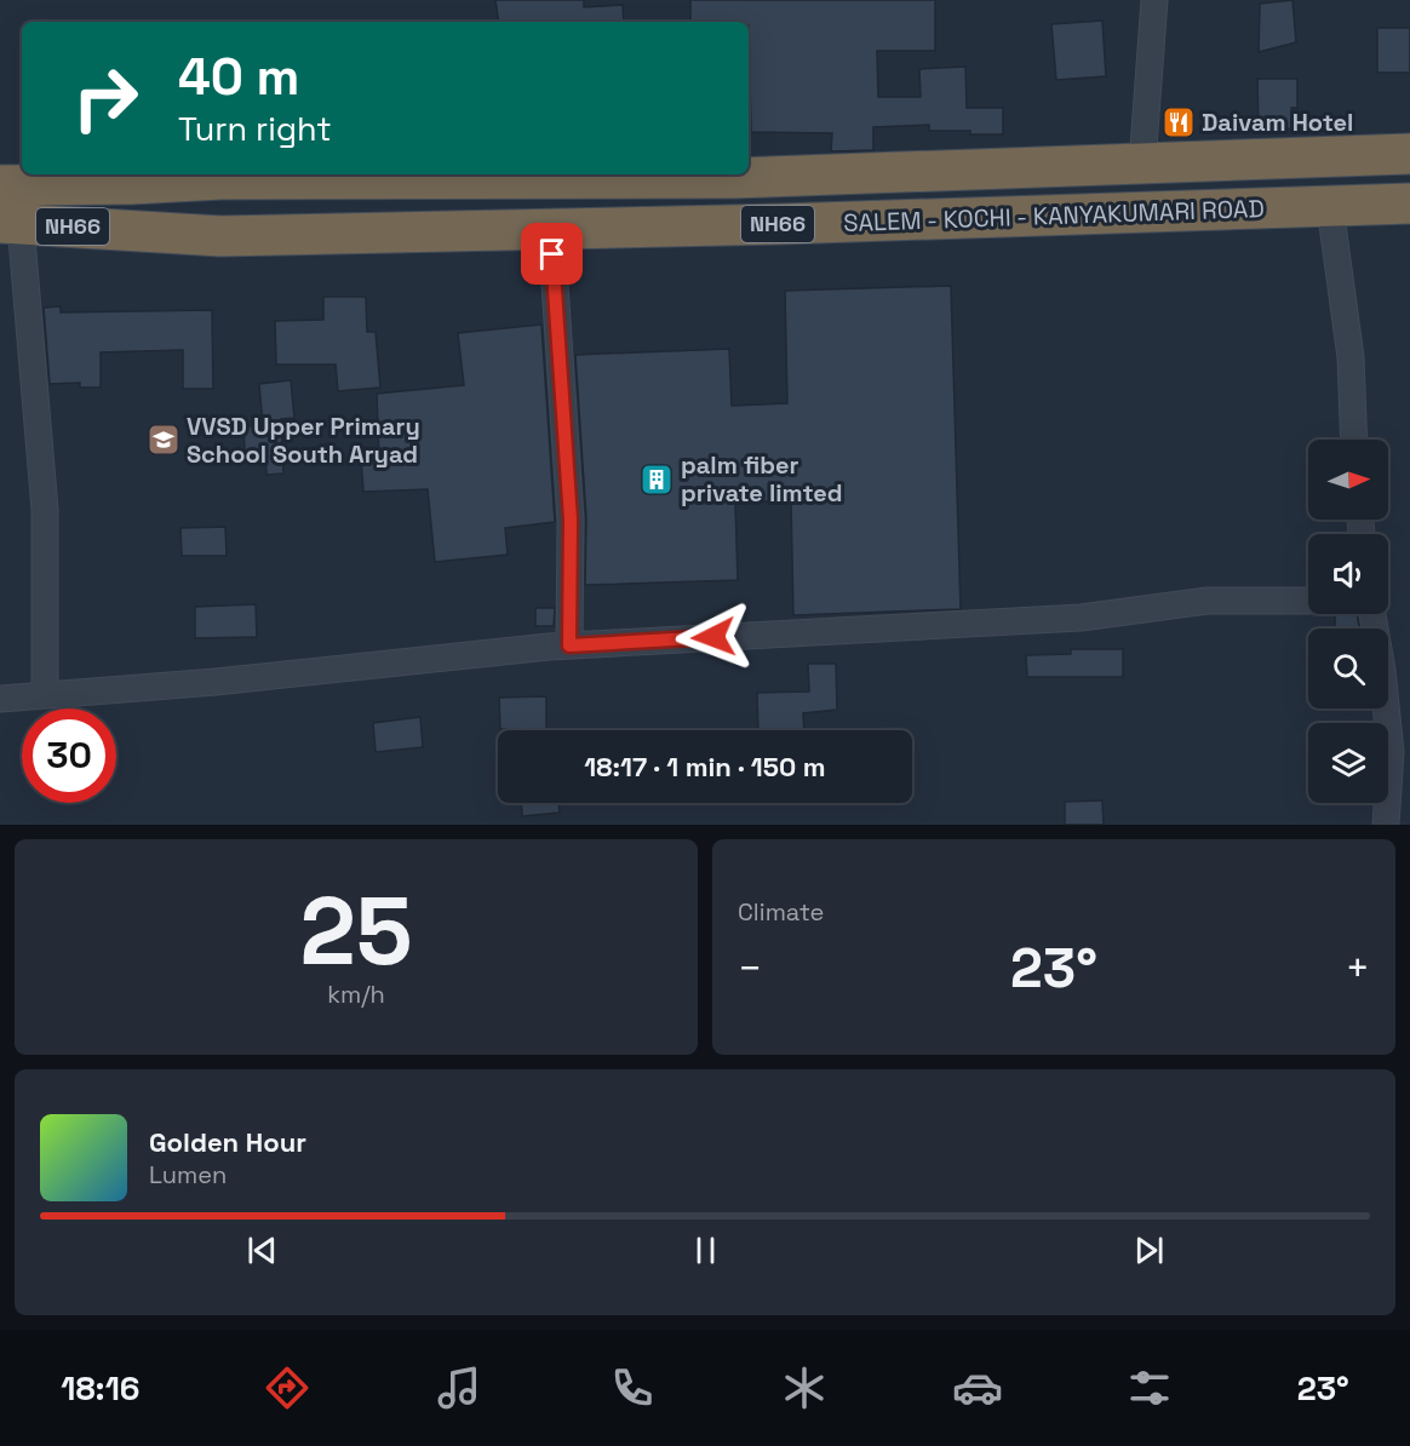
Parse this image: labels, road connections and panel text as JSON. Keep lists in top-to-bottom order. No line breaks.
{"streets":{"highway":["SALEM - KOCHI - KANYAKUMARI ROAD","NH66"]},"places":{"restaurant":["Daivam Hotel"],"school or university":["VVSD Upper Primary School South Aryad"],"building":["palm fiber private limted"]},"north":"right","page":{"turn":["40 m","Turn right"],"limit":"30","trip":"18:17 · 1 min · 150 m","tile":[["25","km/h"],"Climate"],"heat":["−","23°","+"],"song":["Golden Hour","Lumen"],"tabs":["18:16","23°"]}}
